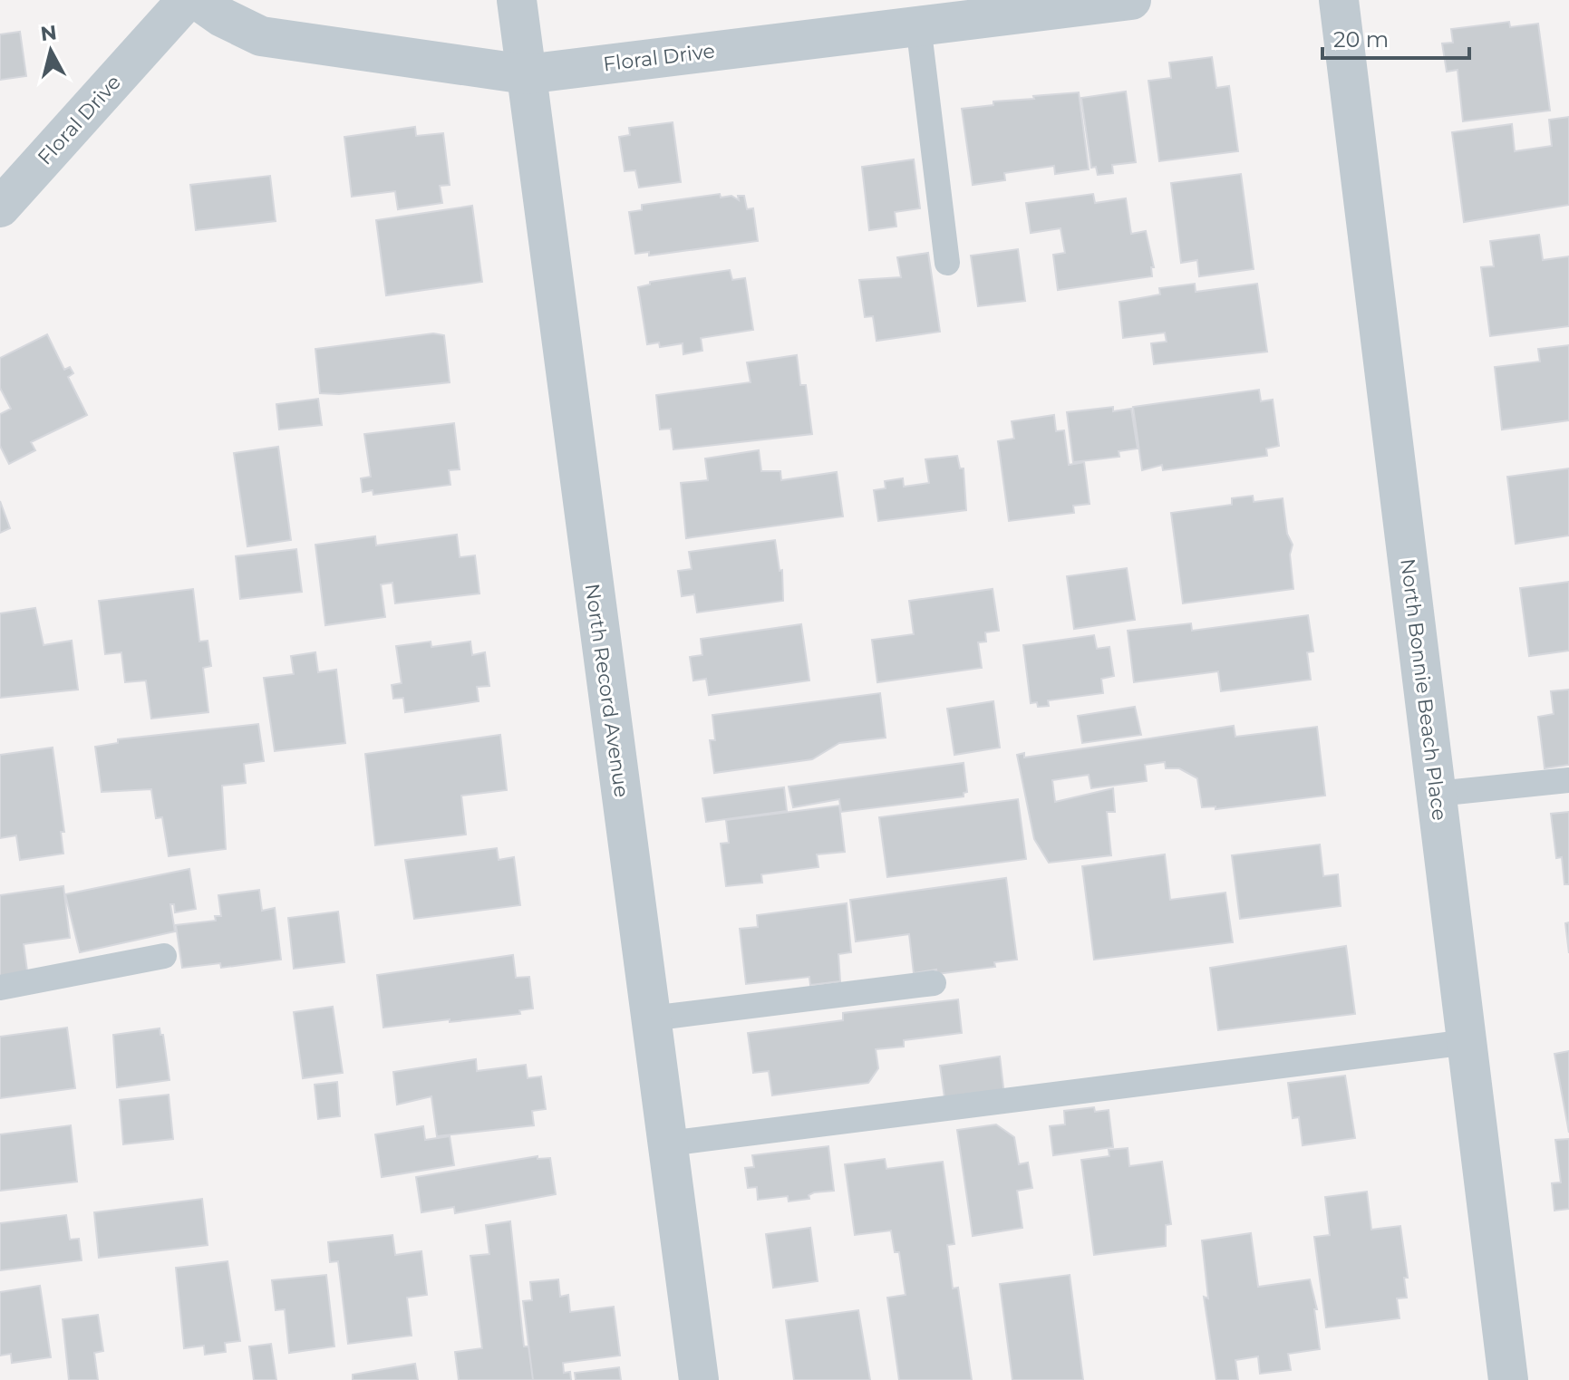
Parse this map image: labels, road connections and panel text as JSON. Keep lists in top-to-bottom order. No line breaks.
{"streets":{"street":["Floral Drive","North Bonnie Beach Place","North Record Avenue"]},"crossings":[["Floral Drive","North Record Avenue"]],"scale_bar":"20 m","north":"top"}
